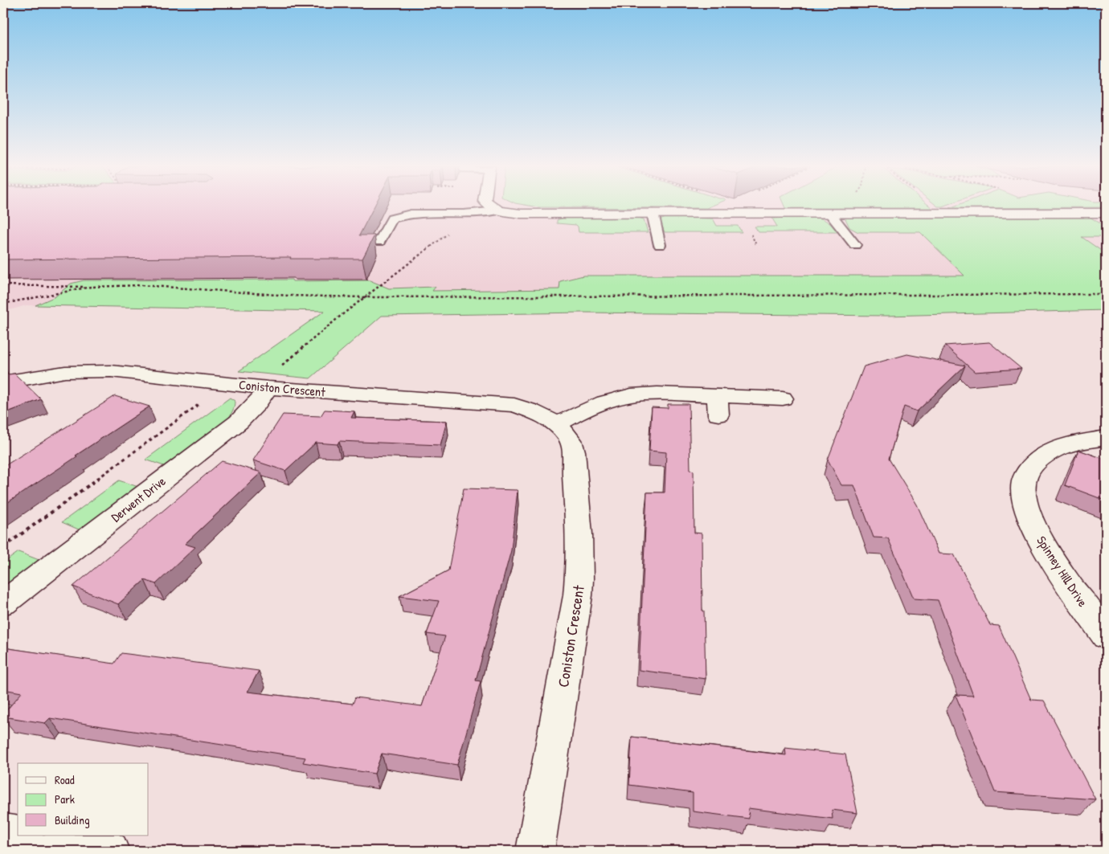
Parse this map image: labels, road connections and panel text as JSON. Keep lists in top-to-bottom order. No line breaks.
{"streets":{"street":["Coniston Crescent","Derwent Drive","Spinney Hill Drive"]},"crossings":[["Coniston Crescent","Derwent Drive"]],"legend":["Road","Park","Building"]}
